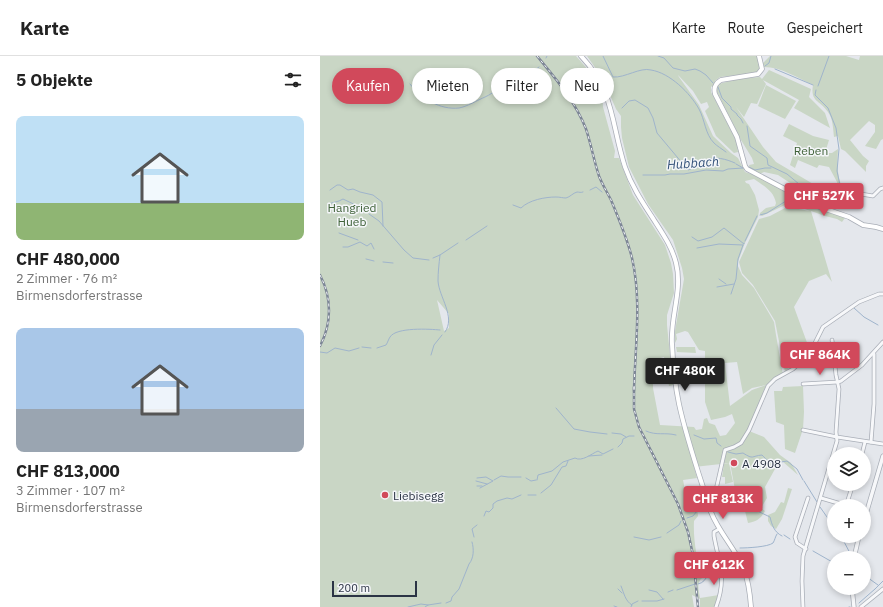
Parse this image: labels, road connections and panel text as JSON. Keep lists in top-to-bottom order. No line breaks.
{"water":["Hubbach"],"parks":["Reben","Hangried Hueb"],"places":["A 4908","Liebisegg"],"scale_bar":"200 m","page":{"header":"Karte","nav":["Karte","Route","Gespeichert"],"heading":"5 Objekte","chip":["Kaufen","Mieten","Filter","Neu"],"list":[{"name":"CHF 480,000","note":"2 Zimmer · 76 m² · Birmensdorferstrasse"},{"name":"CHF 813,000","note":"3 Zimmer · 107 m² · Birmensdorferstrasse"}],"price":["CHF 527K","CHF 864K","CHF 480K","CHF 813K","CHF 612K"],"map_buttons":["+","−"],"scale":"200 m"}}
